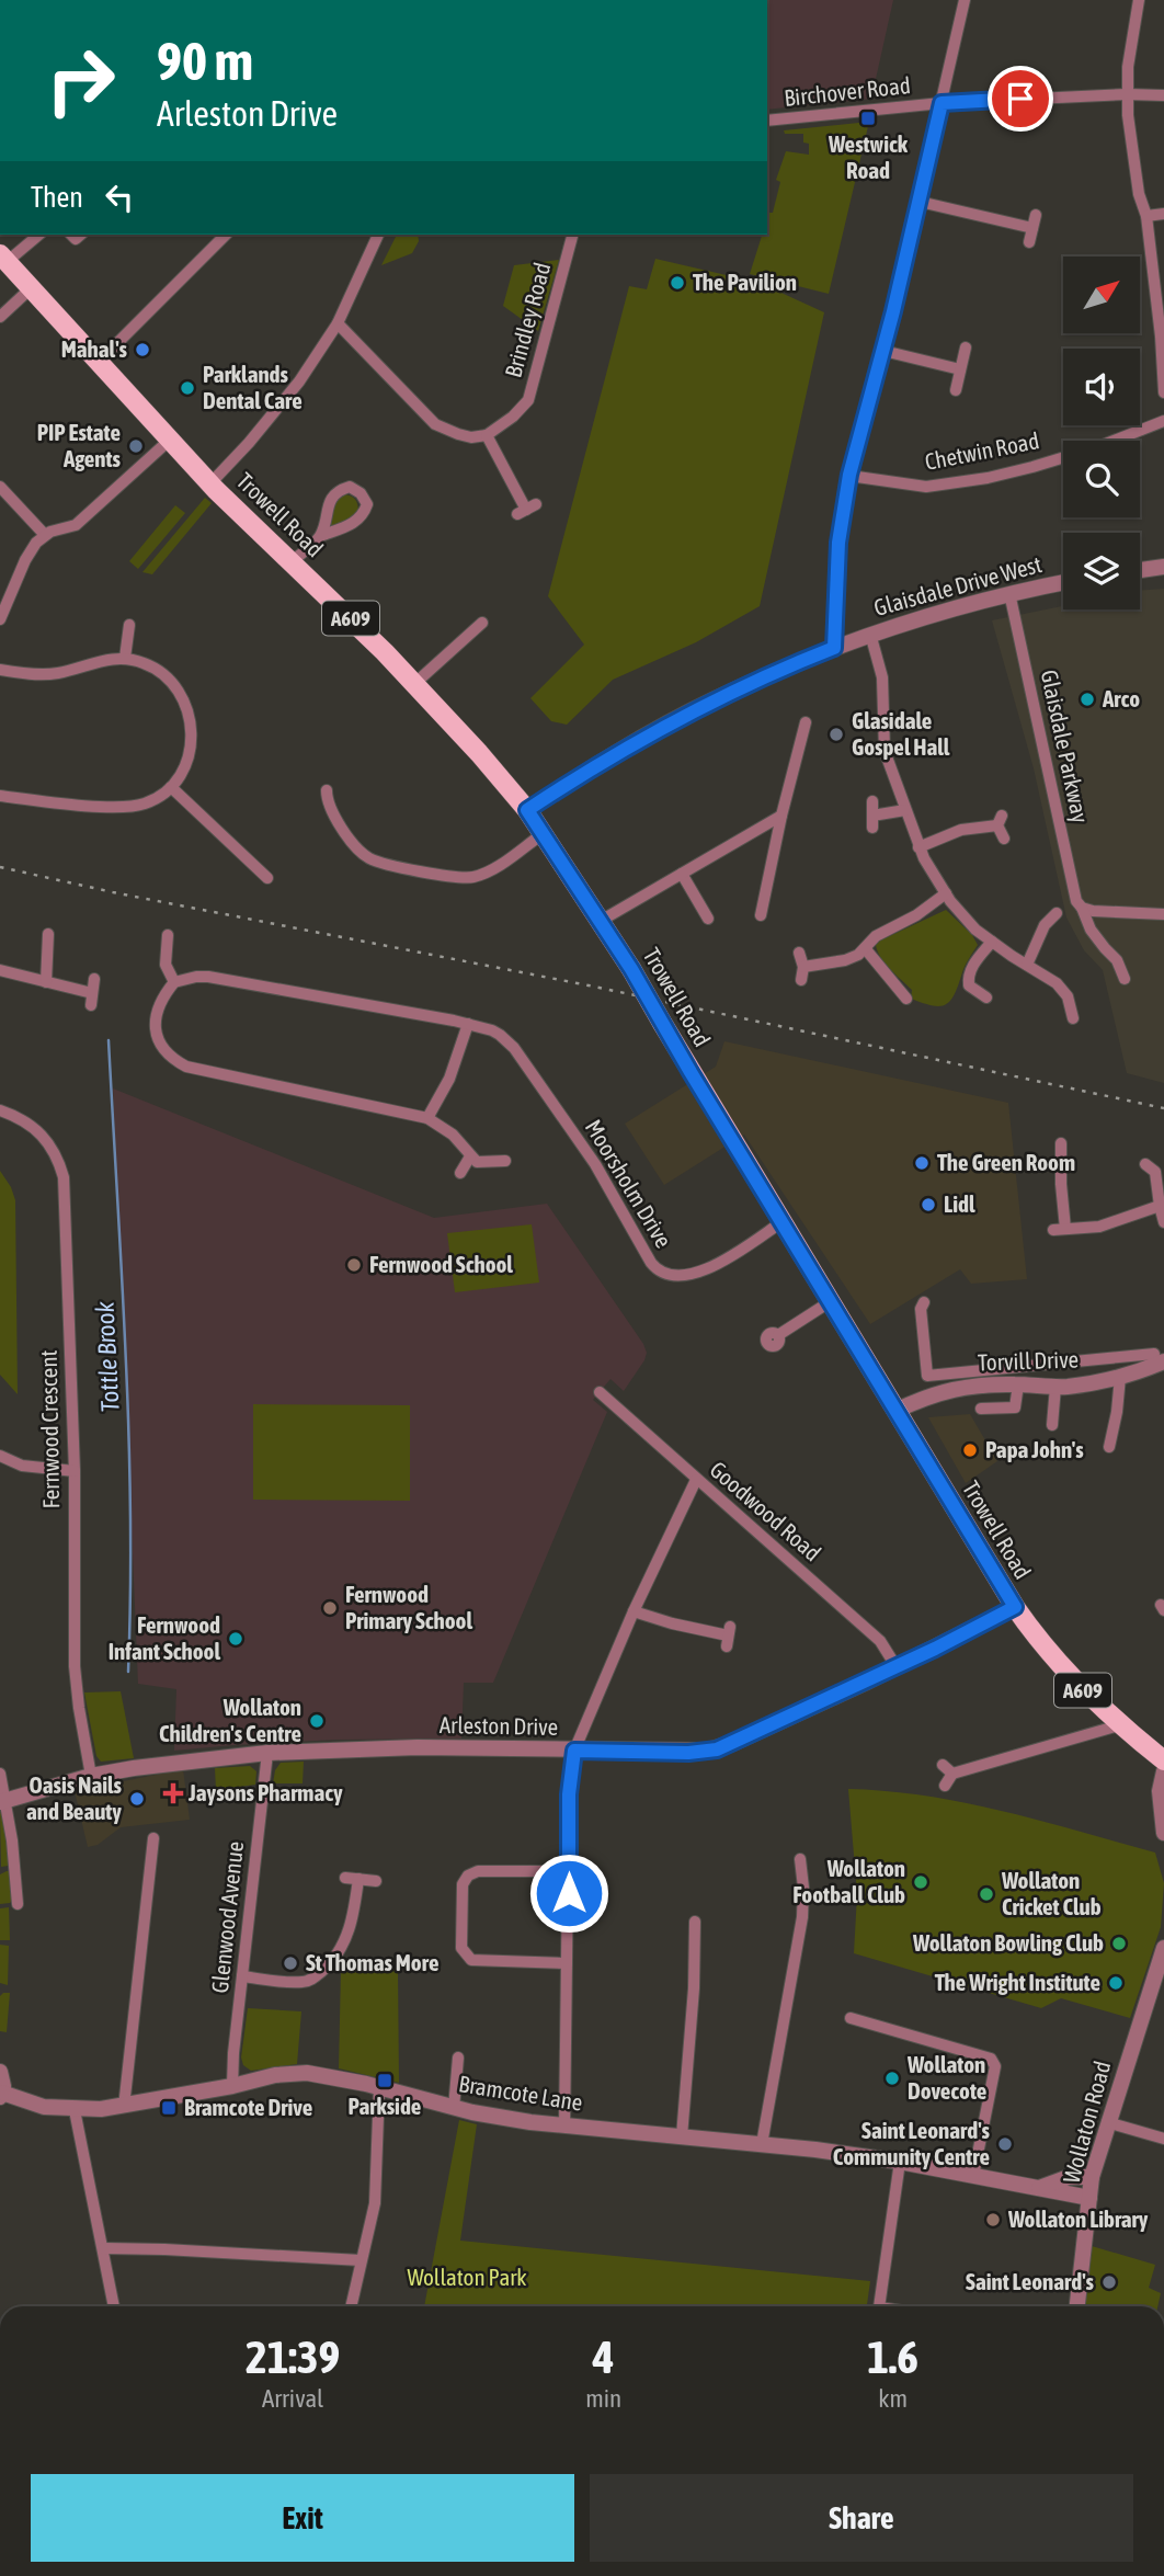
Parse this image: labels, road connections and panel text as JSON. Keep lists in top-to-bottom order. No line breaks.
{"streets":{"main road":["Trowell Road","A609"],"street":["Birchover Road","Brindley Road","Chetwin Road","Glaisdale Drive West","Glaisdale Parkway","Moorsholm Drive","Torvill Drive","Fernwood Crescent","Goodwood Road","Arleston Drive","Glenwood Avenue","Bramcote Lane","Wollaton Road"]},"crossings":[["Trowell Road","Glaisdale Drive West"],["Trowell Road","Moorsholm Drive"],["Trowell Road","Torvill Drive"],["Trowell Road","Arleston Drive"],["Glaisdale Drive West","Glaisdale Parkway"],["Fernwood Crescent","Arleston Drive"],["Goodwood Road","Arleston Drive"],["Arleston Drive","Glenwood Avenue"],["Glenwood Avenue","Bramcote Lane"],["Bramcote Lane","Wollaton Road"]],"water":["Tottle Brook"],"parks":["Wollaton Park"],"places":{"transit":["Westwick Road","Parkside","Bramcote Drive"],"other":["The Pavilion","Mahal's","Parklands Dental Care","PIP Estate Agents","Arco","Glasidale Gospel Hall","The Green Room","Lidl","Fernwood School","Papa John's","Fernwood Primary School","Fernwood Infant School","Wollaton Children's Centre","Oasis Nails and Beauty","Wollaton Football Club","Wollaton Cricket Club","Wollaton Bowling Club","St Thomas More","The Wright Institute","Wollaton Dovecote","Saint Leonard's Community Centre","Wollaton Library","Saint Leonard's"],"health":["Jaysons Pharmacy"]},"north":"top right","page":{"turn":["90 m","Arleston Drive"],"then":"Then","eta":["21:39","Arrival","4","min","1.6","km"],"buttons":["Exit","Share"]}}
